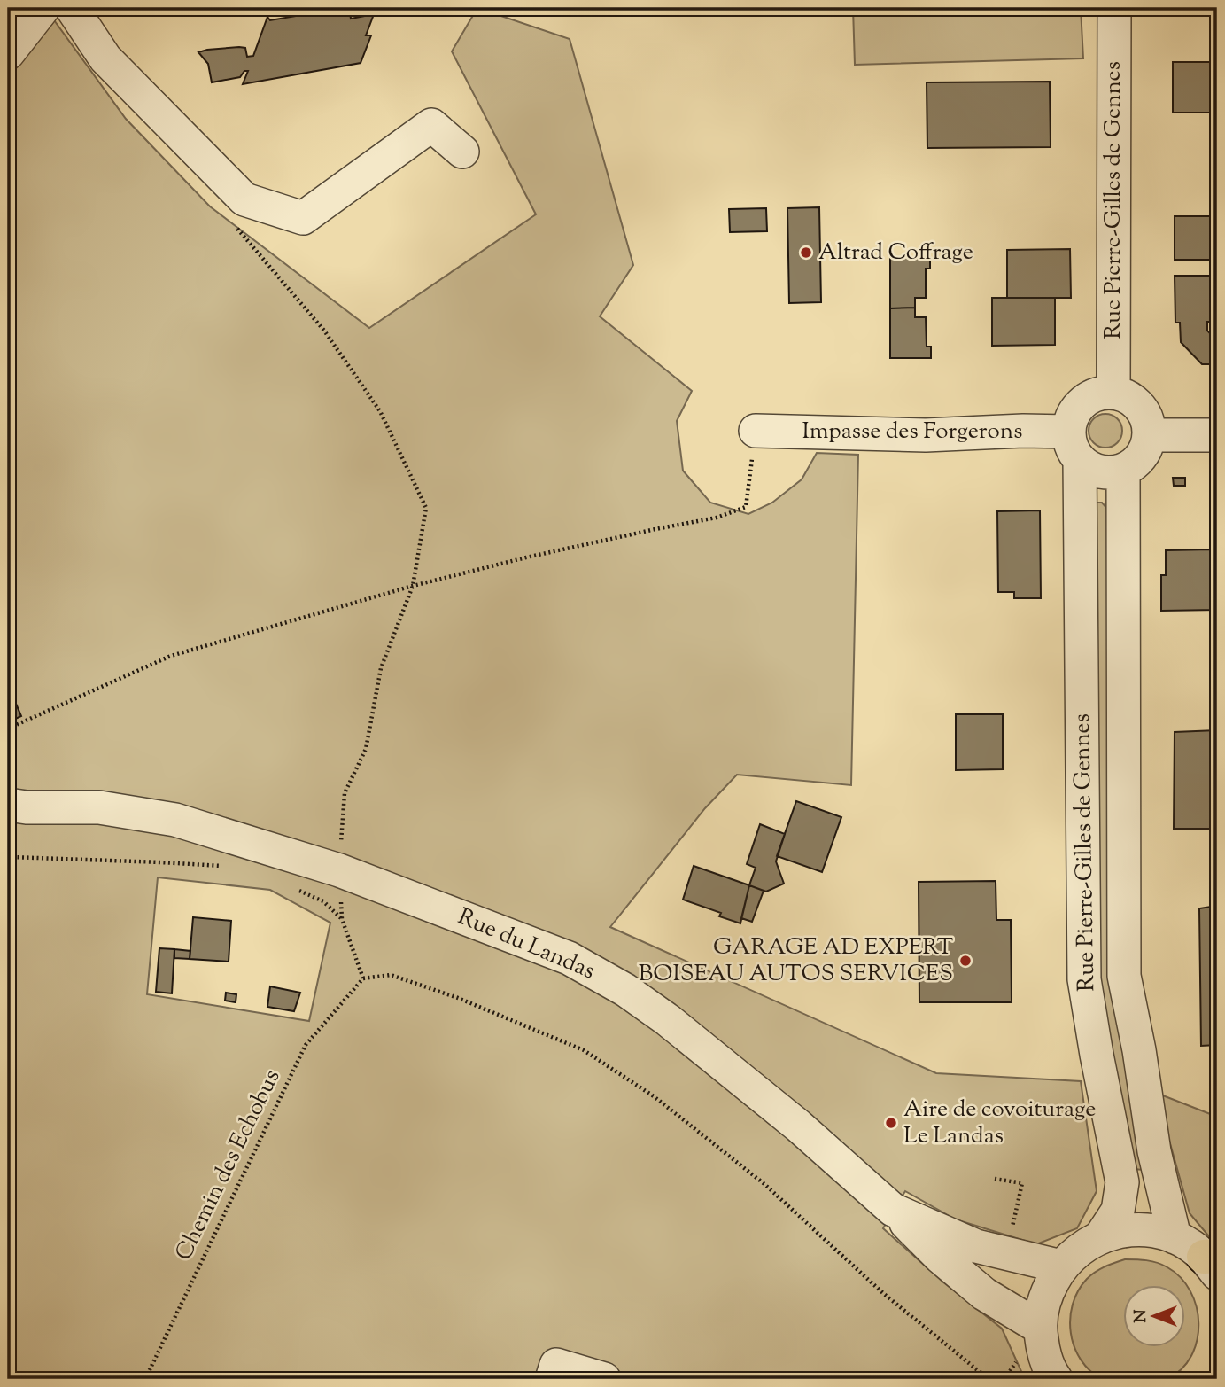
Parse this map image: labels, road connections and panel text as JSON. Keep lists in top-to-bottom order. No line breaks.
{"streets":{"street":["Rue Pierre-Gilles de Gennes","Impasse des Forgerons","Rue du Landas"],"path":["Chemin des Echobus"]},"crossings":[["Rue Pierre-Gilles de Gennes","Impasse des Forgerons"]],"places":["Altrad Coffrage","GARAGE AD EXPERT BOISEAU AUTOS SERVICES","Aire de covoiturage Le Landas"],"north":"left"}
